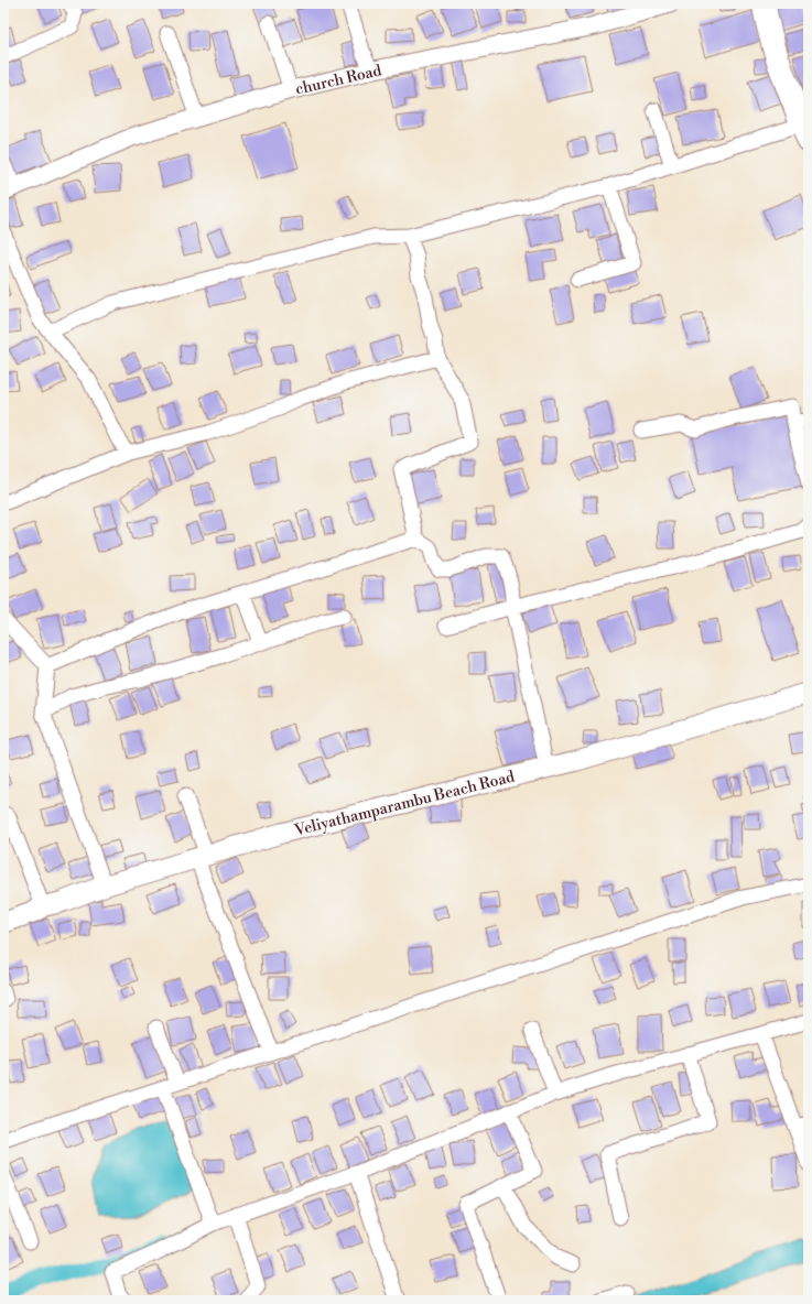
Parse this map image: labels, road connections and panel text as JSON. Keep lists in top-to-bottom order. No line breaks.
{"streets":{"main road":["Veliyathamparambu Beach Road"],"street":["church Road"]}}
